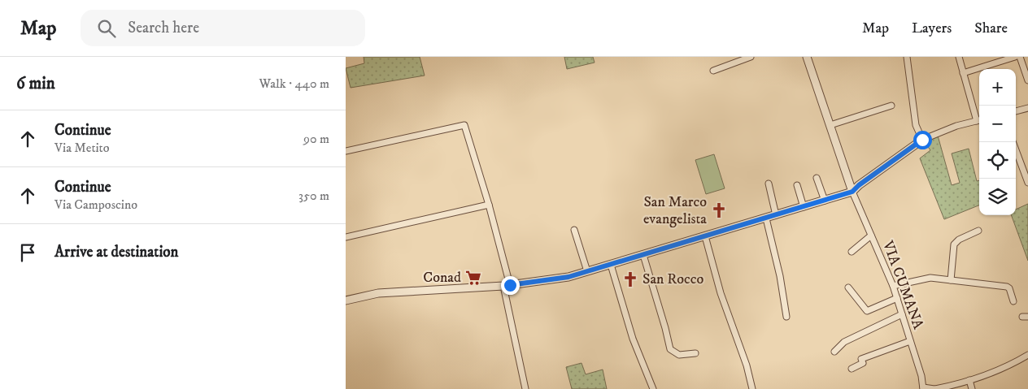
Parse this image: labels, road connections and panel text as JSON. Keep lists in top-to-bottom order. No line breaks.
{"streets":{"street":["VIA CUMANA"]},"places":{"church":["San Marco evangelista","San Rocco"],"supermarket":["Conad"]},"page":{"header":"Map","search":"Search here","nav":["Map","Layers","Share"],"heading":["6 min","Walk · 440 m"],"map_buttons":["+","−"],"list":[["Continue","Via Metito","90 m"],["Continue","Via Camposcino","350 m"],"Arrive at destination"]}}
